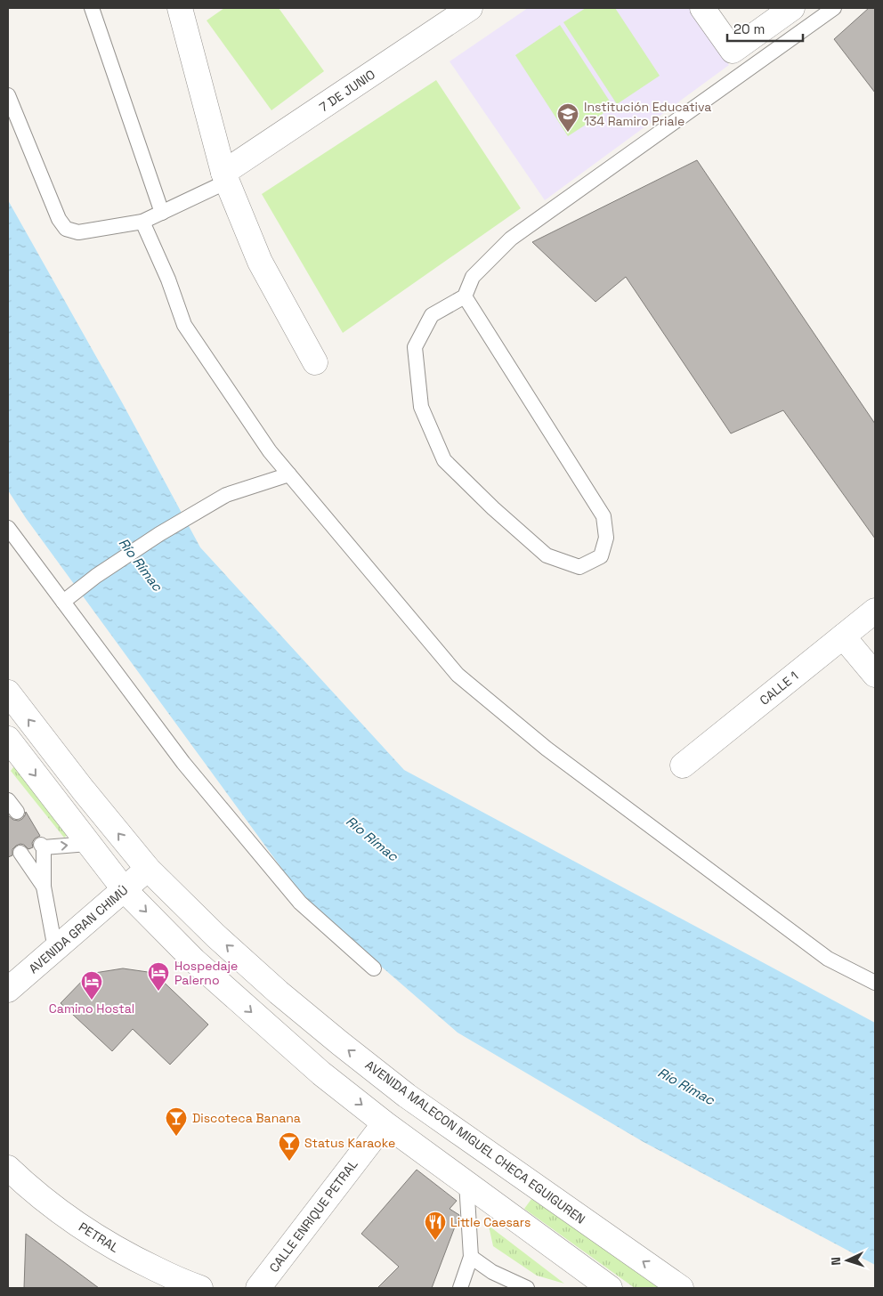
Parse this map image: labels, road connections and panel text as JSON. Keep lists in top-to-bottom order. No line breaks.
{"streets":{"street":["7 DE JUNIO","CALLE 1","AVENIDA GRAN CHIMÚ","AVENIDA MALECON MIGUEL CHECA EGUIGUREN","CALLE ENRIQUE PETRAL","PETRAL"]},"crossings":[["AVENIDA GRAN CHIMÚ","AVENIDA MALECON MIGUEL CHECA EGUIGUREN"]],"water":["Río Rímac"],"places":{"school or university":["Institución Educativa 134 Ramiro Priale"],"hotel":["Hospedaje Palerno","Camino Hostal"],"bar":["Discoteca Banana","Status Karaoke"],"restaurant":["Little Caesars"]},"scale_bar":"20 m","north":"left"}
